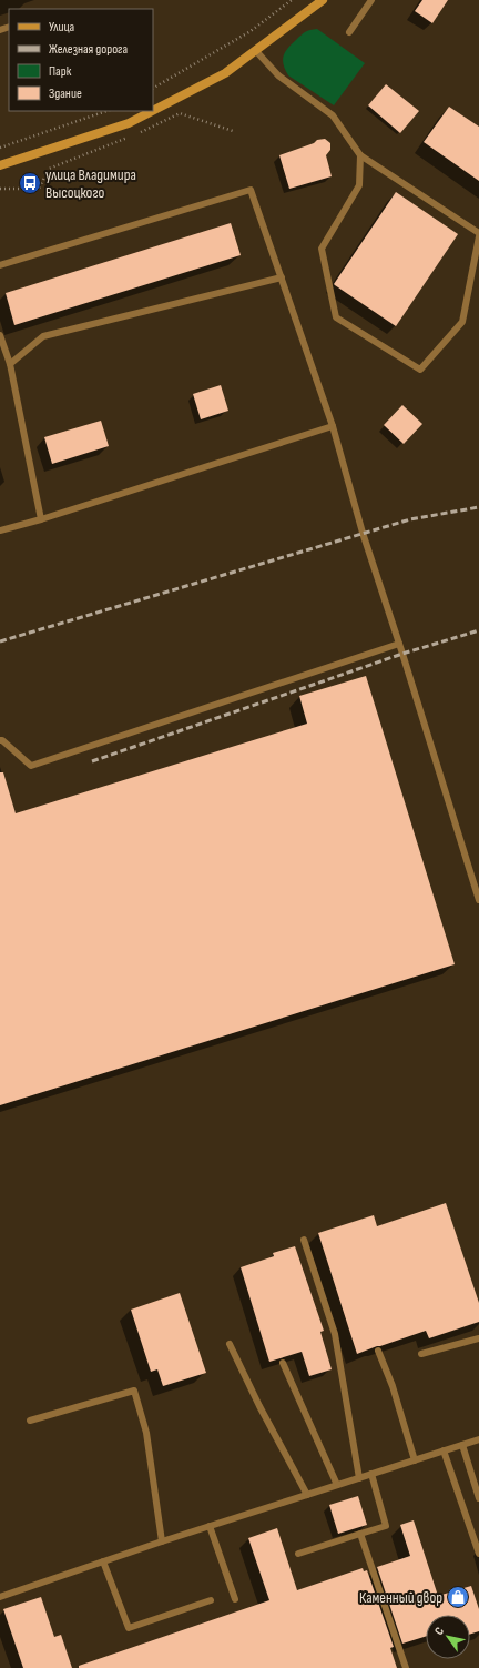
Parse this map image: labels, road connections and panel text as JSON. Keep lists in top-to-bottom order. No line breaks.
{"places":{"bus stop":["улица Владимира Высоцкого"],"shop":["Каменный двор"]},"legend":["Улица","Железная дорога","Парк","Здание"],"north":"top left"}
